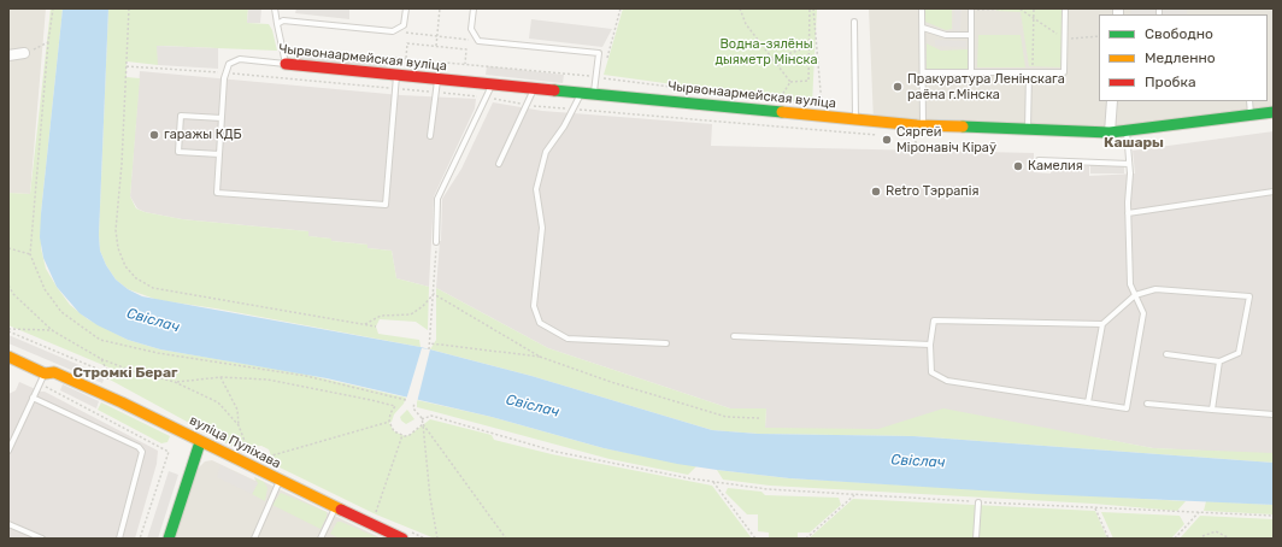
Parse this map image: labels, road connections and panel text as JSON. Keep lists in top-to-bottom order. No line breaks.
{"streets":{"street":["Чырвонаармейская вуліца","вуліца Пуліхава"]},"districts":["Кашары","Стромкі Бераг"],"water":["Свіслач"],"parks":["Водна-зялёны дыяметр Мінска"],"places":["Пракуратура Ленінскага раёна г.Мінска","гаражы КДБ","Сяргей Міронавіч Кіраў","Камелия","Retro Тэррапія"],"legend":["Свободно","Медленно","Пробка"]}
